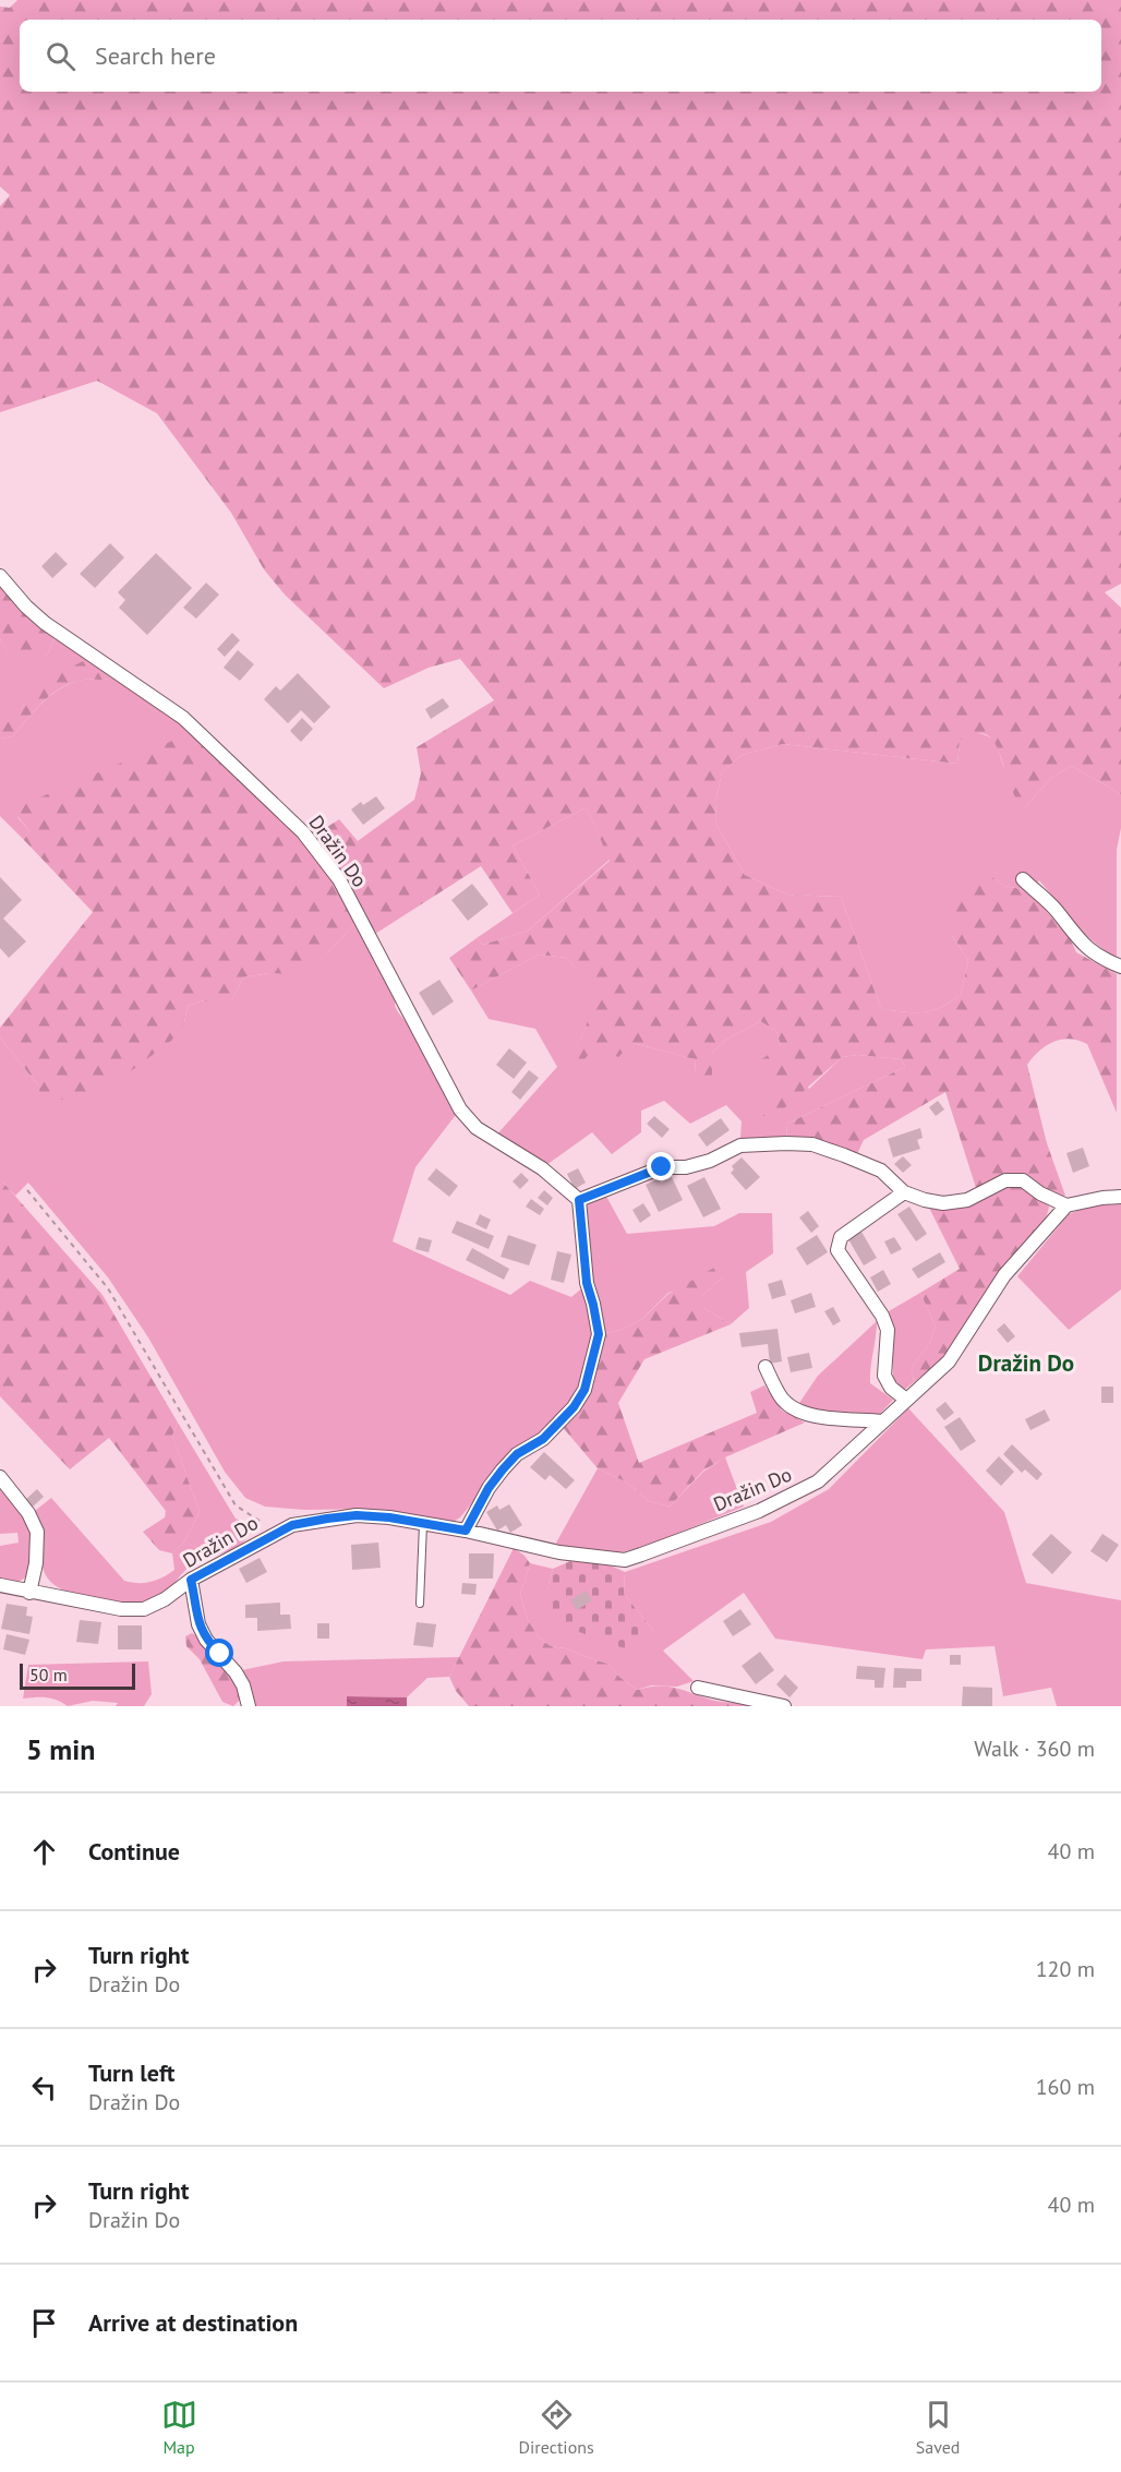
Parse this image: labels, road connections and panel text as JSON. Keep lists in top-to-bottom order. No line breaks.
{"streets":{"street":["Dražin Do"]},"districts":["Dražin Do"],"scale_bar":"50 m","page":{"search":"Search here","scale":"50 m","heading":["5 min","Walk · 360 m"],"list":[["Continue","40 m"],["Turn right","Dražin Do","120 m"],["Turn left","Dražin Do","160 m"],["Turn right","Dražin Do","40 m"],"Arrive at destination"],"nav":["Map","Directions","Saved"]}}
